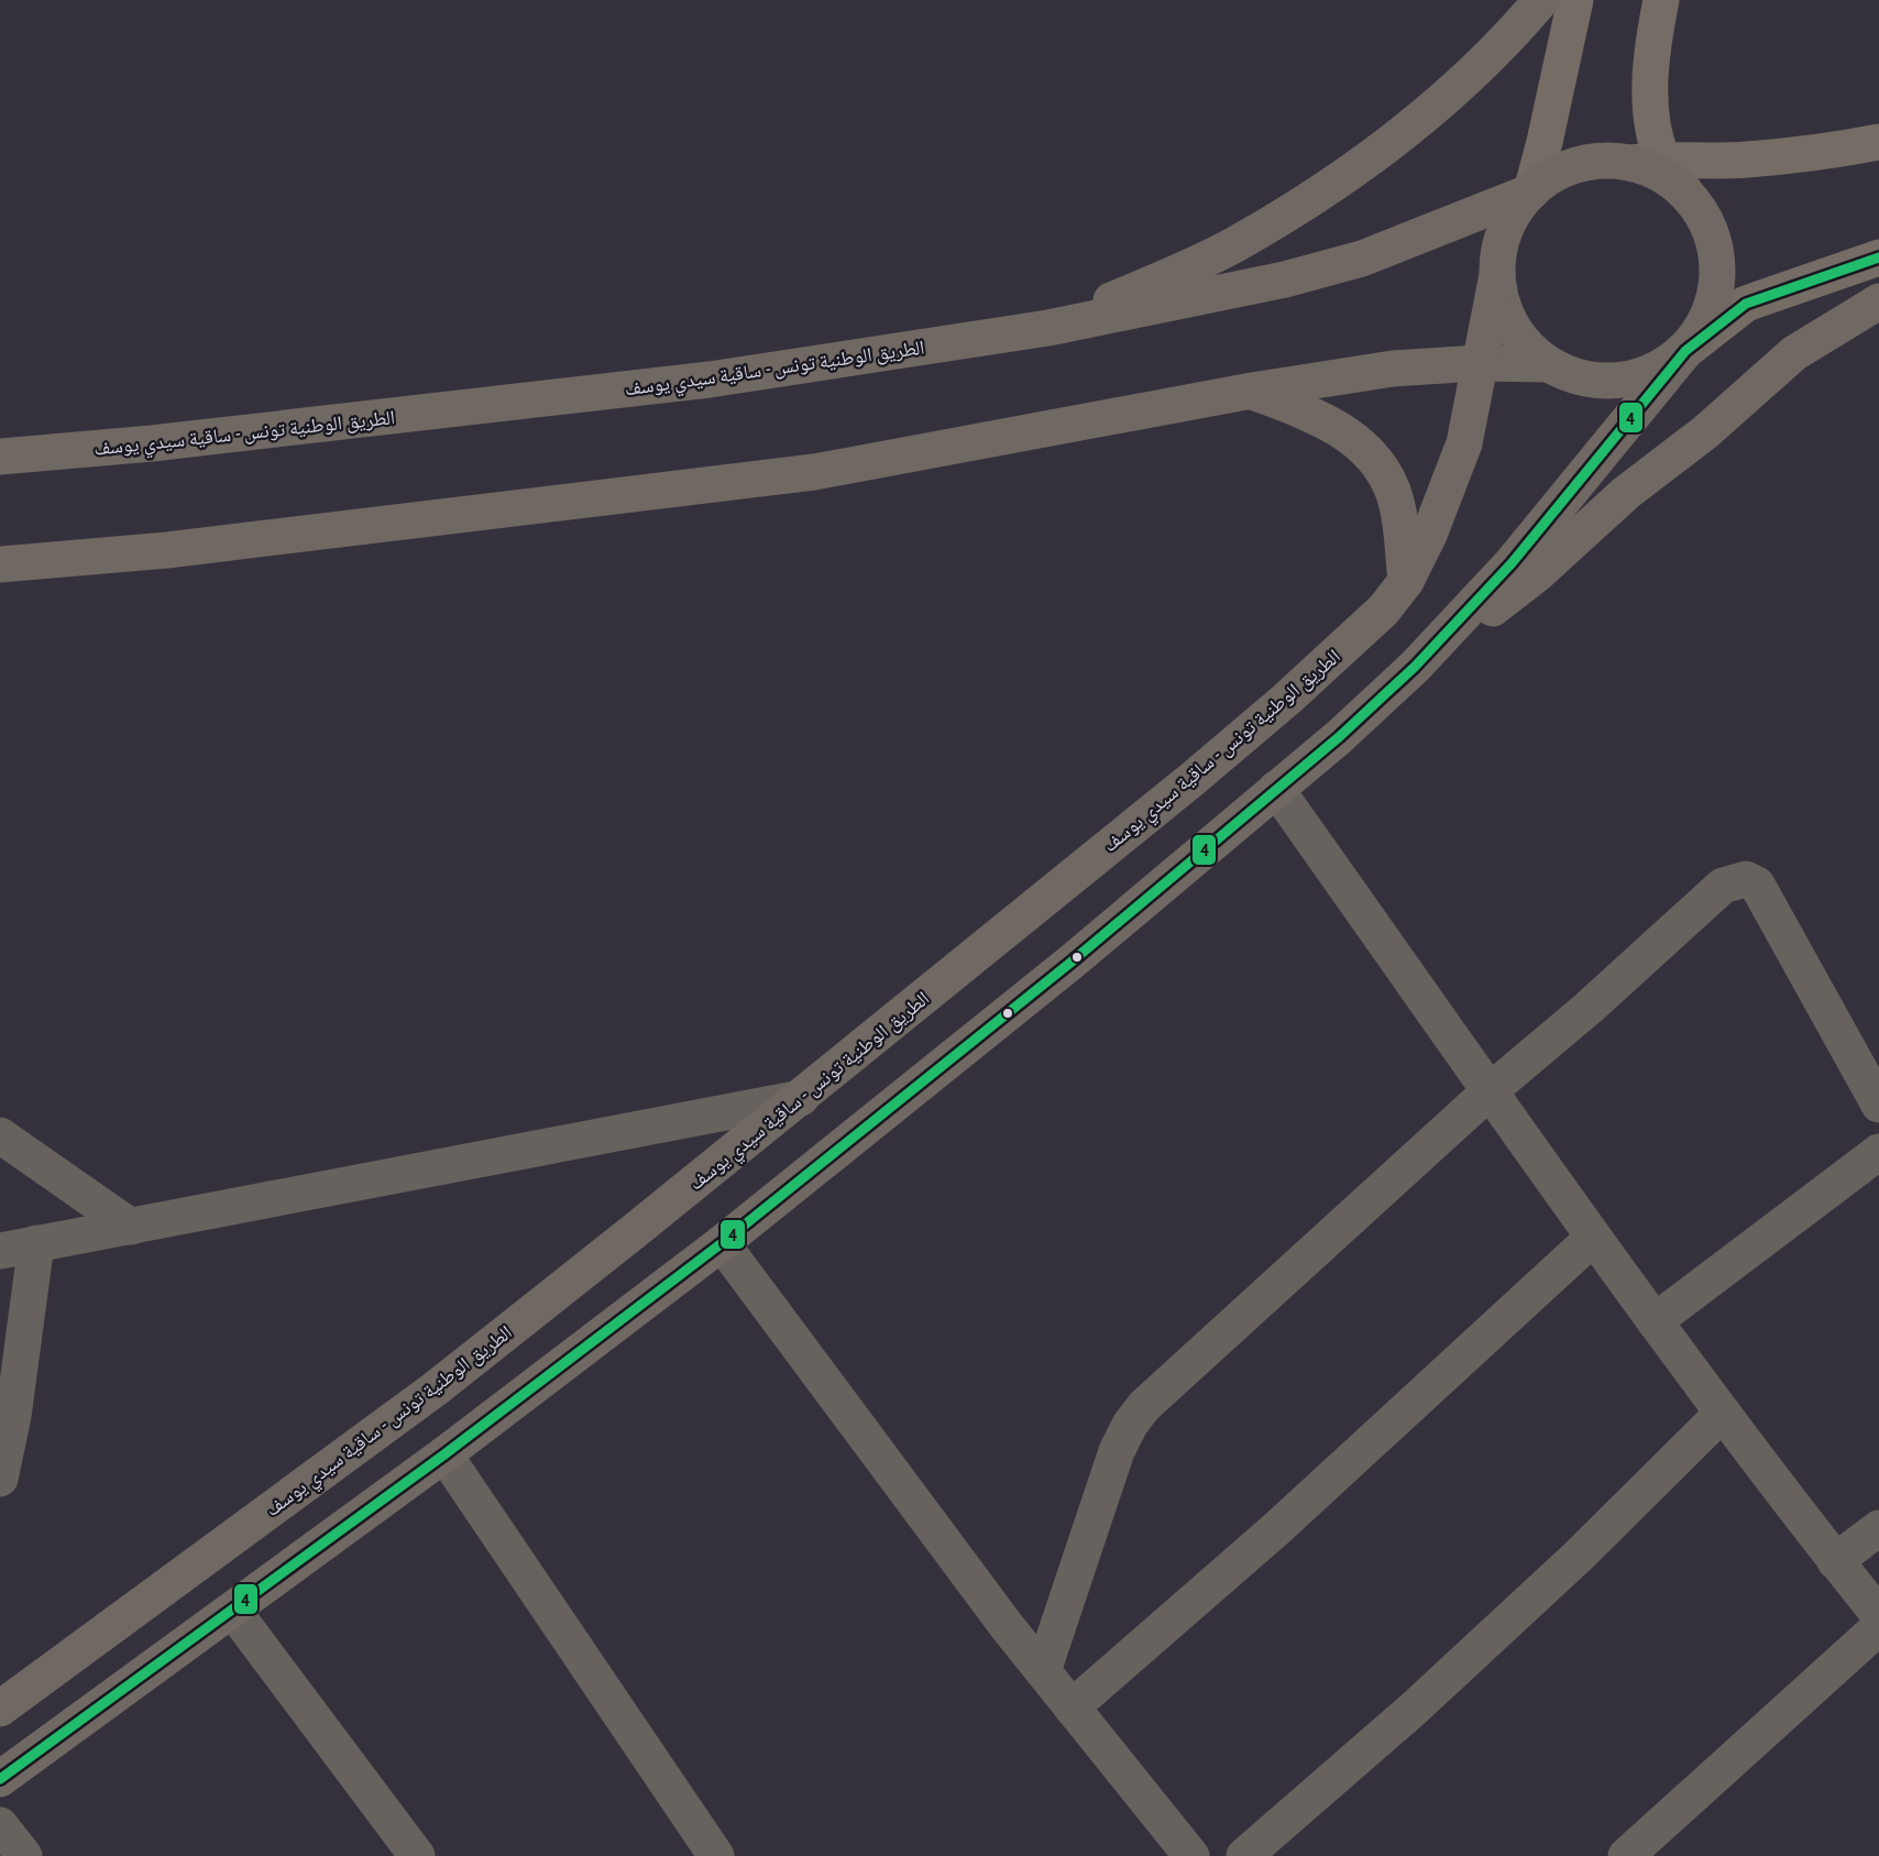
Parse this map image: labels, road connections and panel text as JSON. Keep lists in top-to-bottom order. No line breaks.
{"streets":{"highway":["الطريق الوطنية تونس - ساقية سيدي يوسف"]},"lines":["transit line 4"]}
